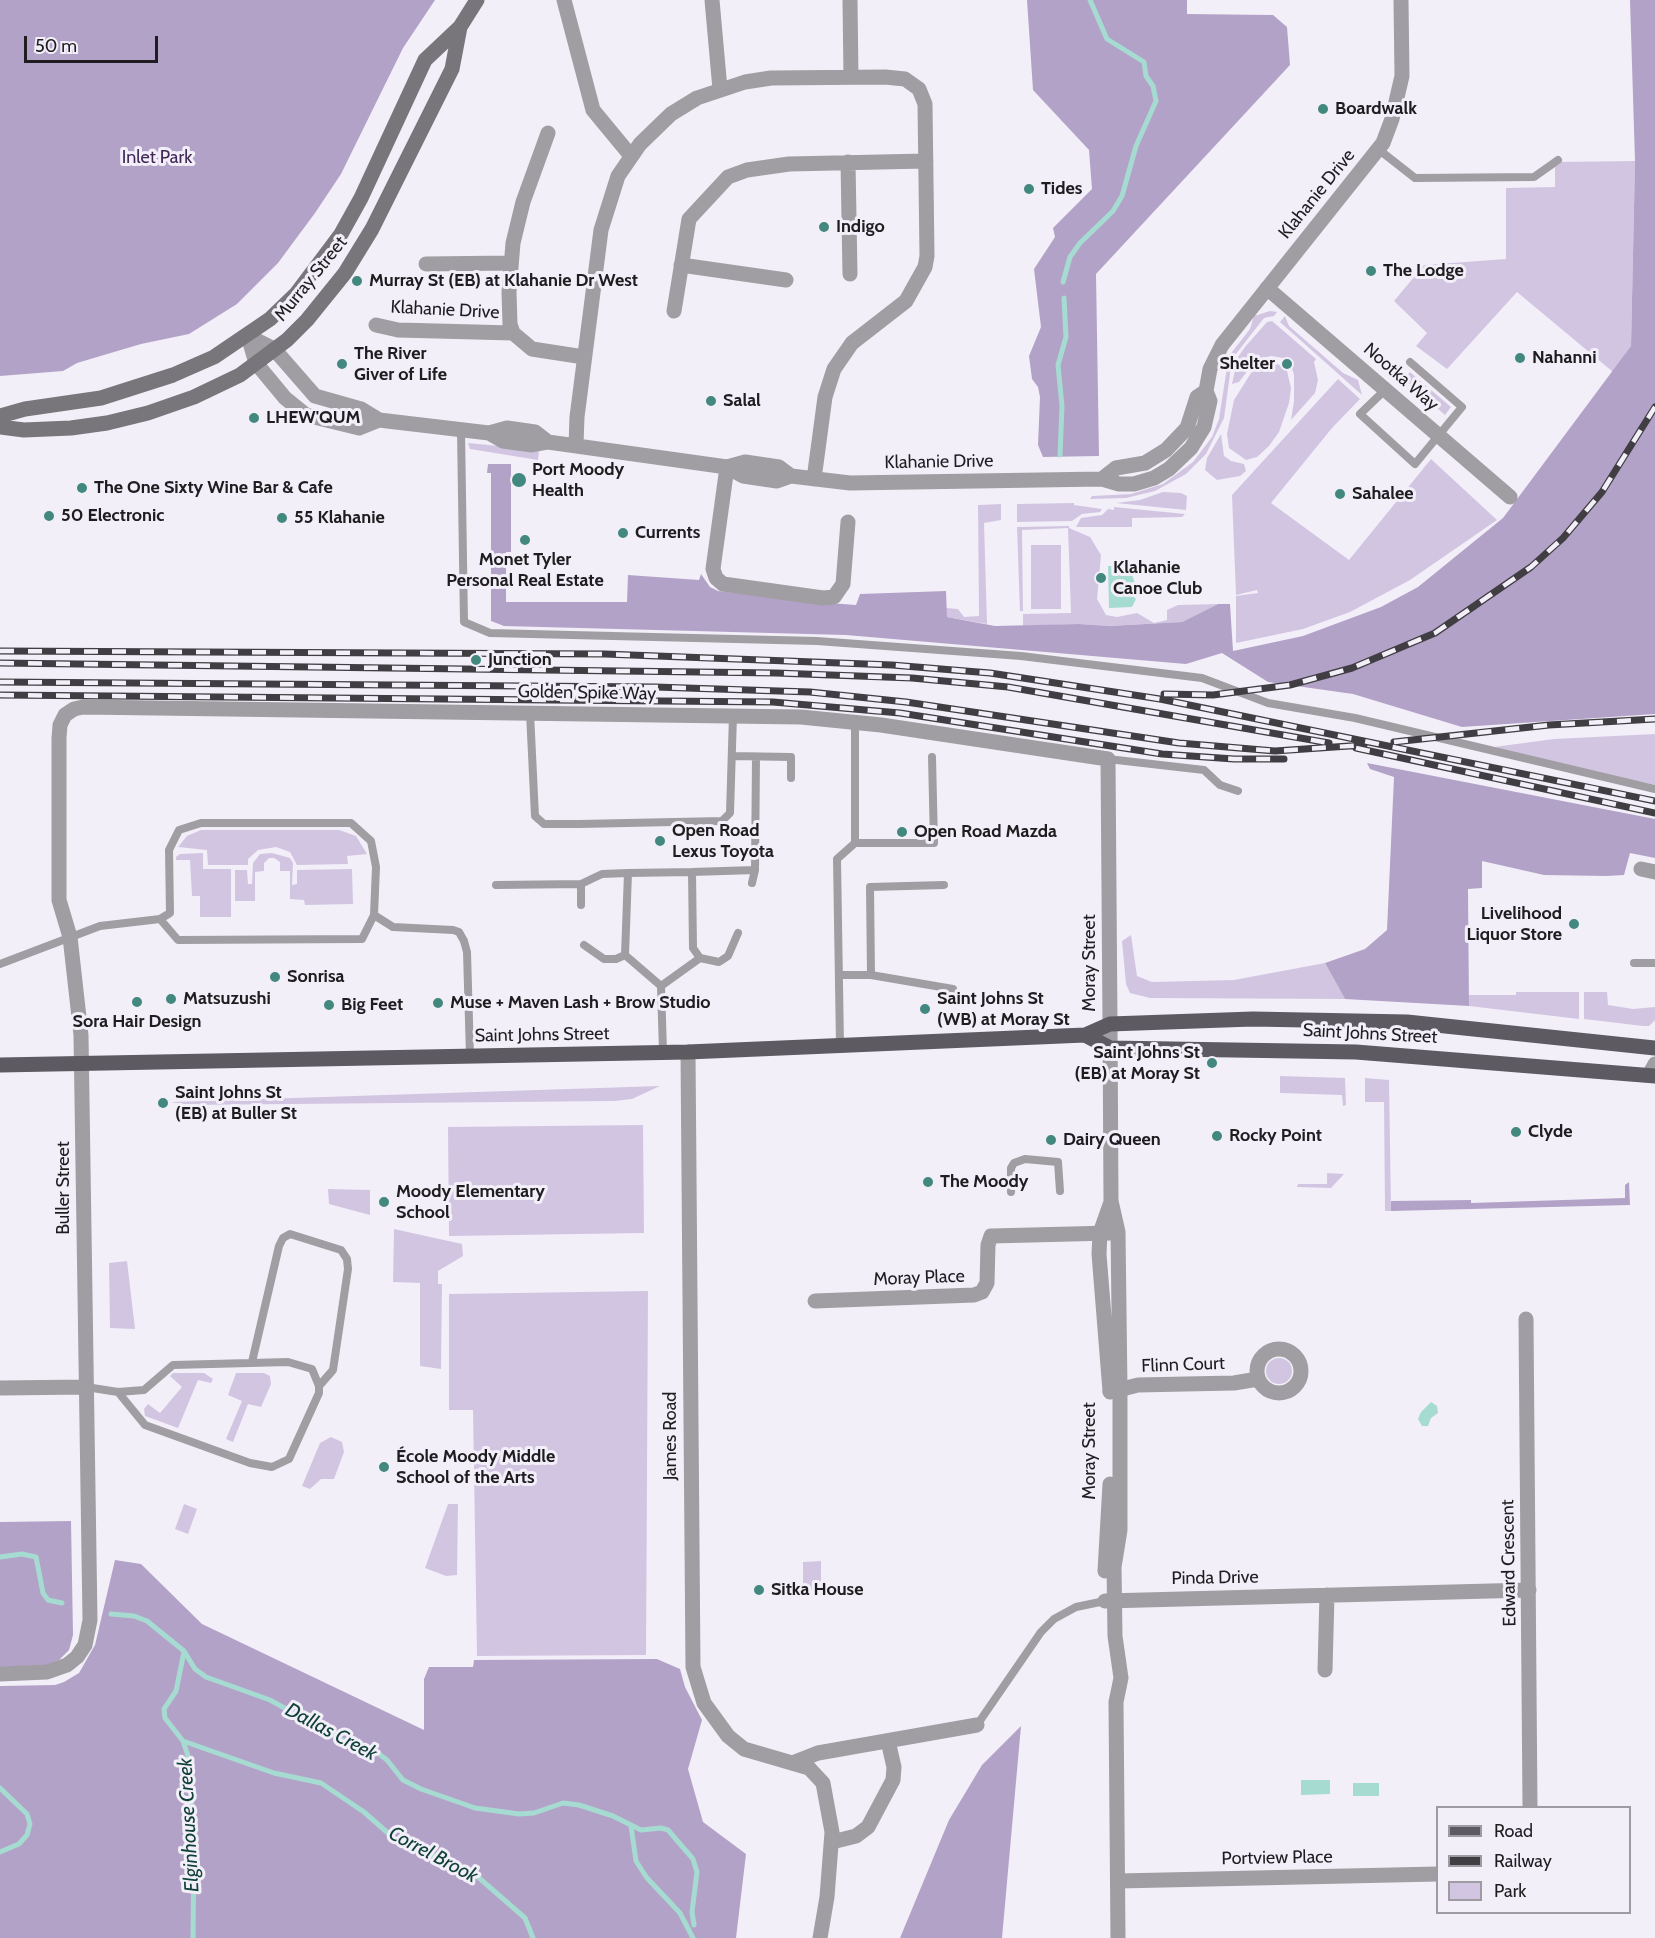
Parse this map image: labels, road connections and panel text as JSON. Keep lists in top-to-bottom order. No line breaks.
{"streets":{"main road":["Murray Street","Saint Johns Street"],"street":["Klahanie Drive","Nootka Way","Golden Spike Way","Moray Street","Buller Street","Moray Place","Flinn Court","James Road","Edward Crescent","Pinda Drive","Portview Place"]},"crossings":[["Klahanie Drive","Murray Street"],["Klahanie Drive","Nootka Way"],["Golden Spike Way","Moray Street"],["Golden Spike Way","Buller Street"],["Moray Street","Saint Johns Street"],["Moray Street","Moray Place"],["Moray Street","Flinn Court"],["Moray Street","Pinda Drive"],["Moray Street","Portview Place"],["Saint Johns Street","Buller Street"],["Saint Johns Street","James Road"],["Edward Crescent","Pinda Drive"]],"water":["Dallas Creek","Elginhouse Creek","Correl Brook"],"parks":["Inlet Park"],"places":["Boardwalk","Tides","Indigo","The Lodge","Murray St (EB) at Klahanie Dr West","Nahanni","The River Giver of Life","Shelter","Salal","LHEW'QUM","Port Moody Health","The One Sixty Wine Bar & Cafe","Sahalee","50 Electronic","55 Klahanie","Currents","Monet Tyler Personal Real Estate","Klahanie Canoe Club","Junction","Open Road Mazda","Open Road Lexus Toyota","Livelihood Liquor Store","Sonrisa","Matsuzushi","Sora Hair Design","Muse + Maven Lash + Brow Studio","Big Feet","Saint Johns St (WB) at Moray St","Saint Johns St (EB) at Moray St","Saint Johns St (EB) at Buller St","Clyde","Rocky Point","Dairy Queen","The Moody","Moody Elementary School","École Moody Middle School of the Arts","Sitka House"],"legend":["Road","Railway","Park"],"scale_bar":"50 m"}
